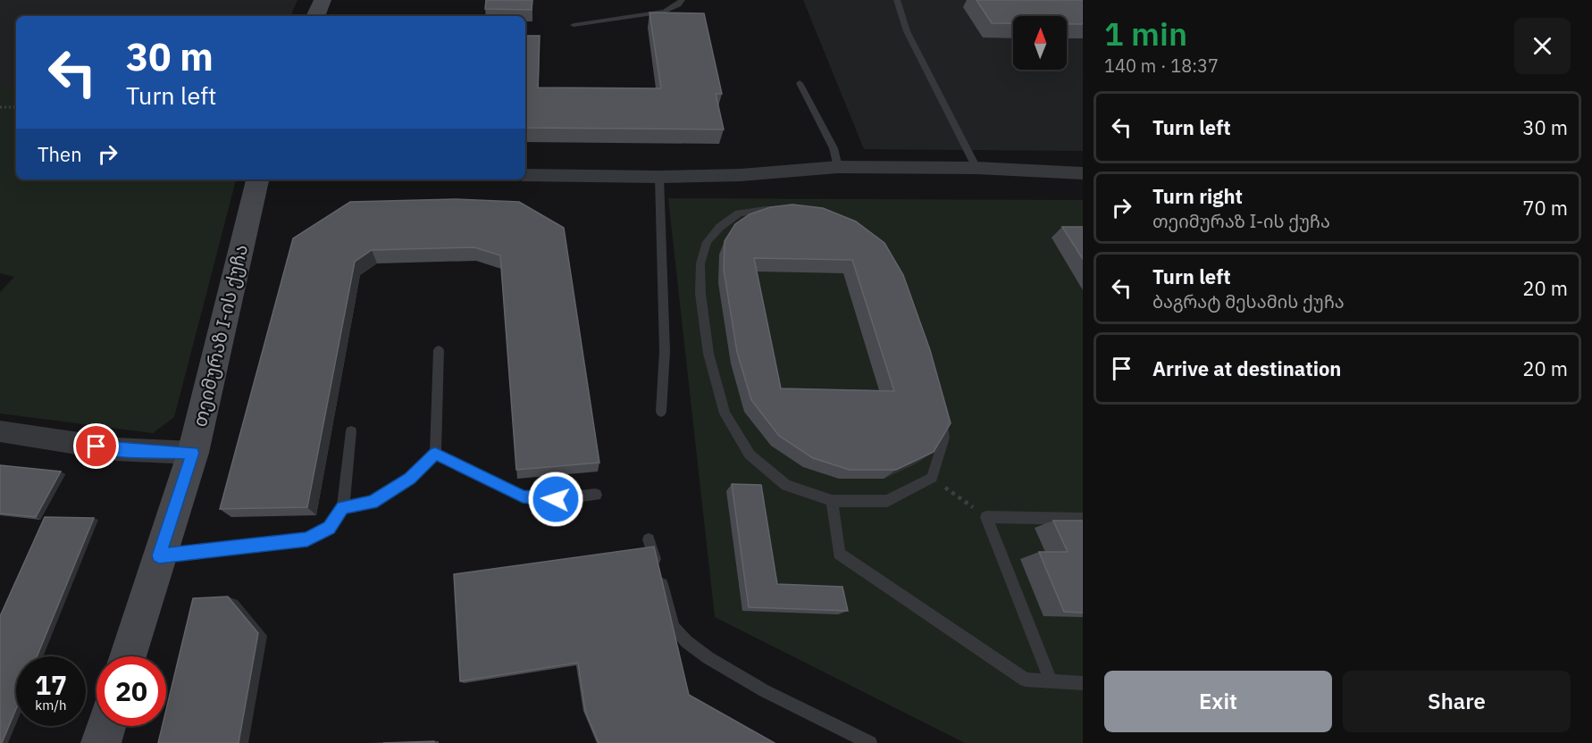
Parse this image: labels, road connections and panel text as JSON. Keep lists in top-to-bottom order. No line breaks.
{"streets":{"main road":["თეიმურაზ I-ის ქუჩა"]},"north":"top","page":{"heading":["1 min","140 m · 18:37"],"turn":["30 m","Turn left"],"list":[{"name":"Turn left","value":"30 m"},{"name":"Turn right","note":"თეიმურაზ I-ის ქუჩა","value":"70 m"},{"name":"Turn left","note":"ბაგრატ მესამის ქუჩა","value":"20 m"},{"name":"Arrive at destination","value":"20 m"}],"then":"Then","speed":"17 km/h","limit":"20","buttons":["Exit","Share"]}}
